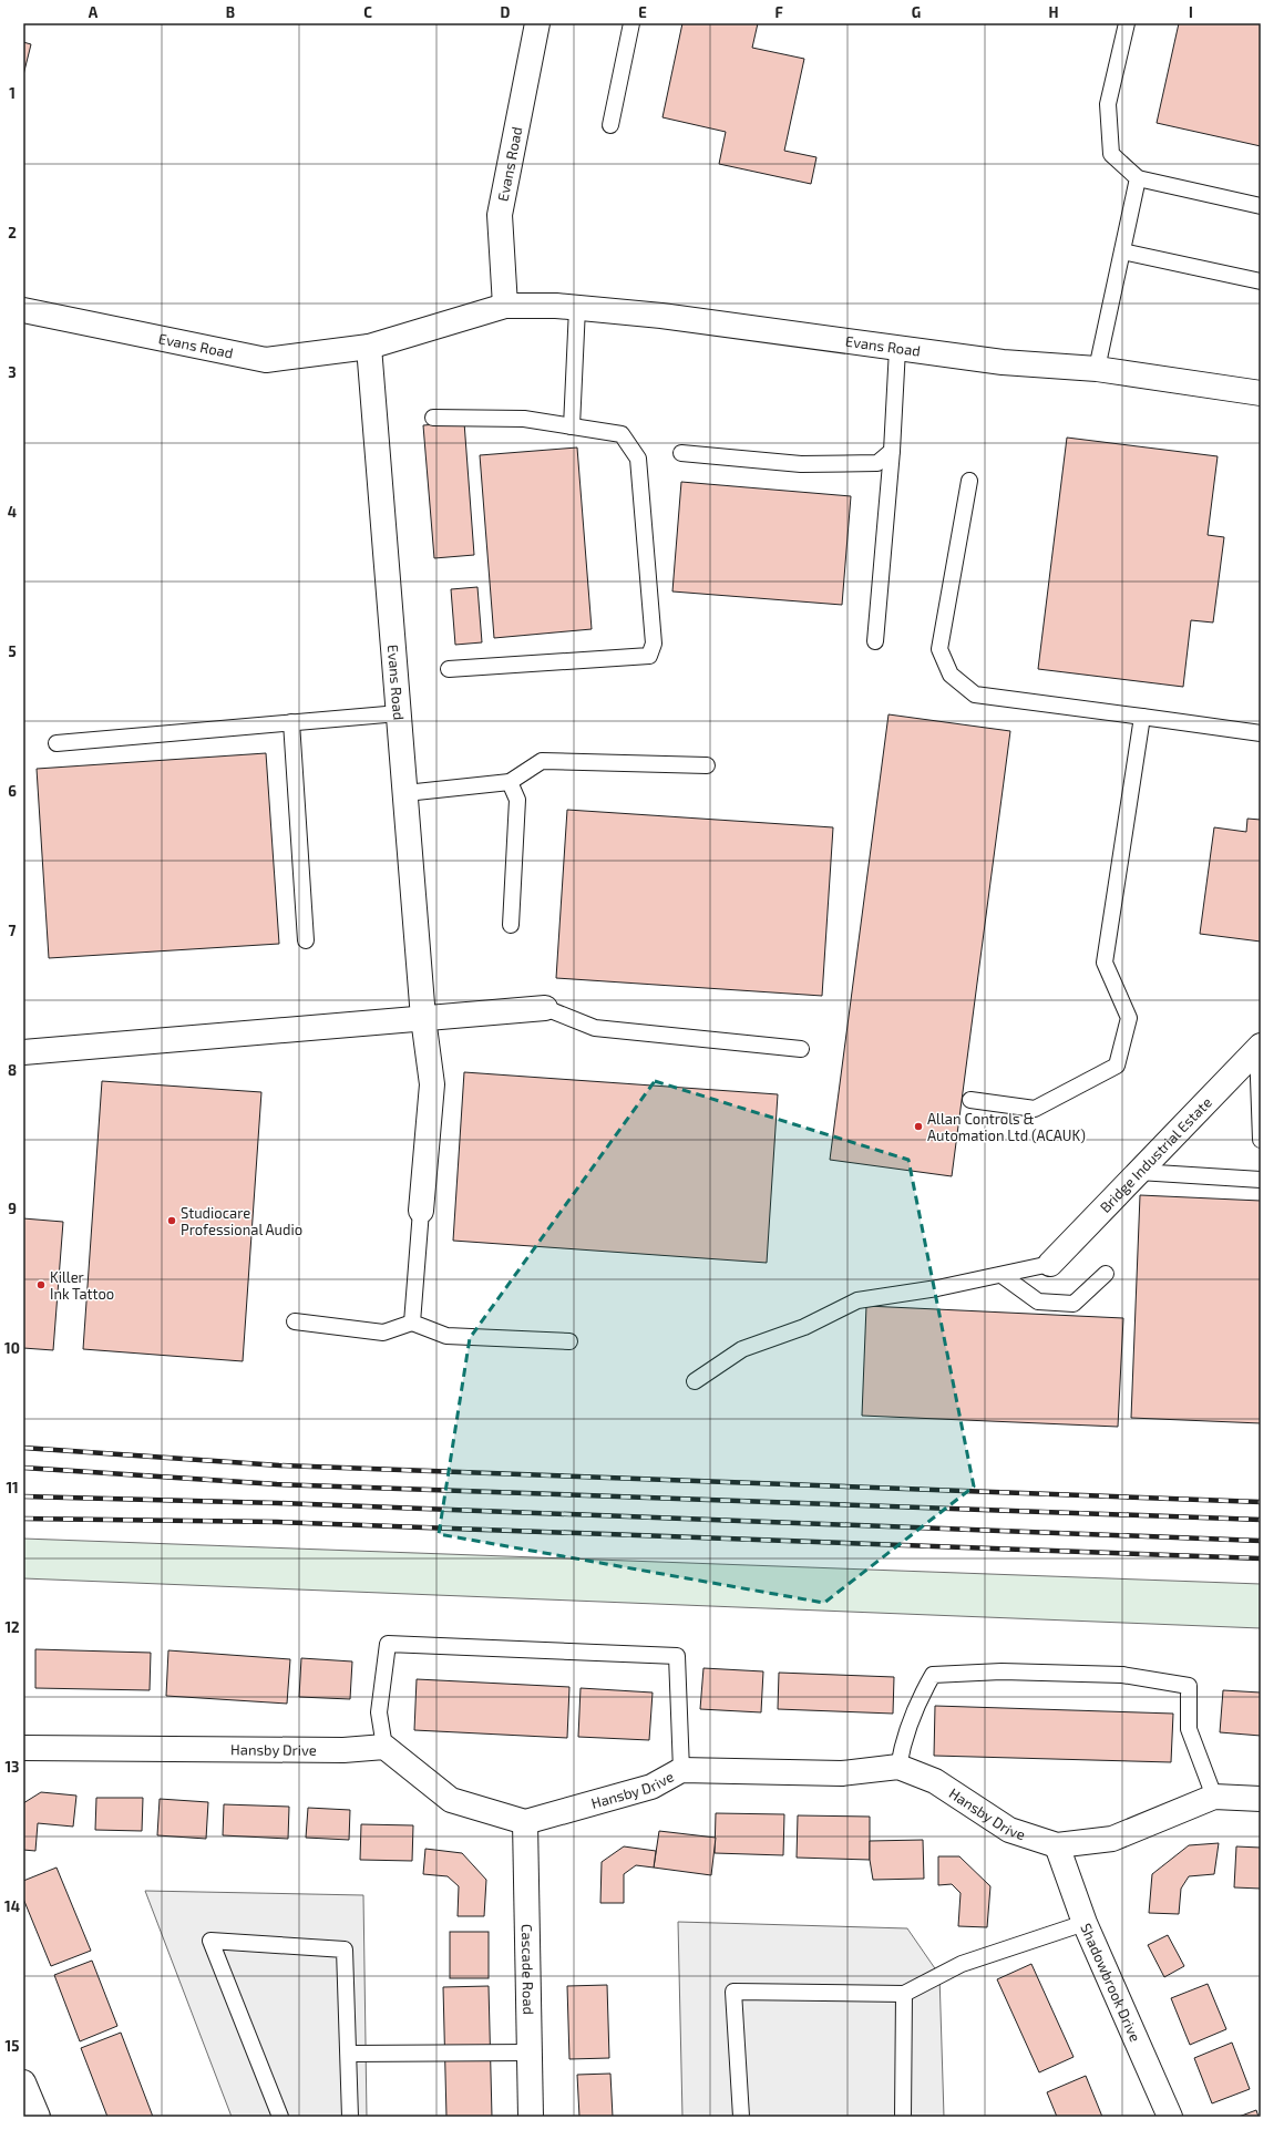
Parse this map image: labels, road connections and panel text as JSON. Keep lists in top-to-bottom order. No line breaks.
{"streets":{"street":["Evans Road","Bridge Industrial Estate","Hansby Drive","Cascade Road","Shadowbrook Drive"]},"crossings":[["Hansby Drive","Cascade Road"],["Hansby Drive","Shadowbrook Drive"]],"places":["Allan Controls & Automation Ltd (ACAUK)","Studiocare Professional Audio","Killer Ink Tattoo"],"grid":{"columns":["A","B","C","D","E","F","G","H","I"],"rows":["1","2","3","4","5","6","7","8","9","10","11","12","13","14","15"]}}
